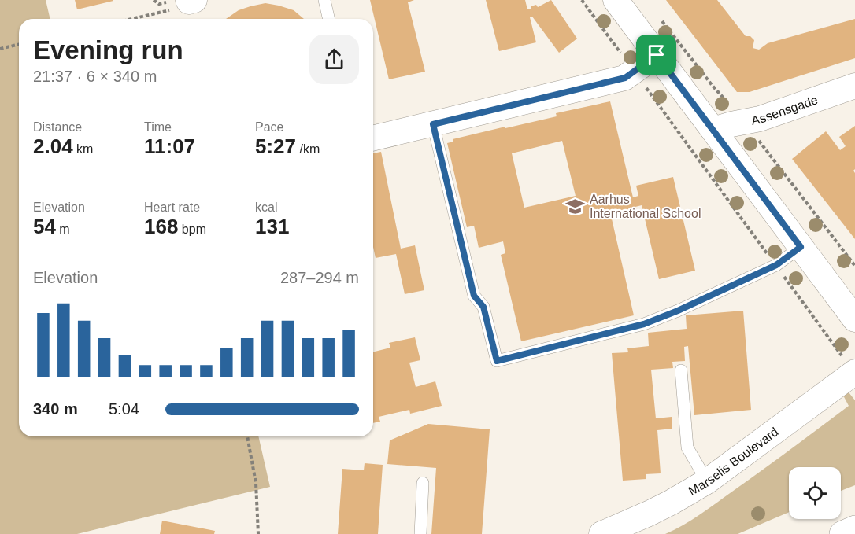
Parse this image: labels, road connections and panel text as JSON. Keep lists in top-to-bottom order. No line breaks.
{"streets":{"street":["Assensgade","Marselis Boulevard"]},"places":{"school or university":["Aarhus International School"]},"page":{"heading":["Evening run","21:37 · 6 × 340 m"],"stats":[["Distance","2.04 km"],["Time","11:07"],["Pace","5:27 /km"],["Elevation","54 m"],["Heart rate","168 bpm"],["kcal","131"]],"chart":["Elevation","287–294 m"],"list":[{"name":"340 m","note":"5:04"}]}}
